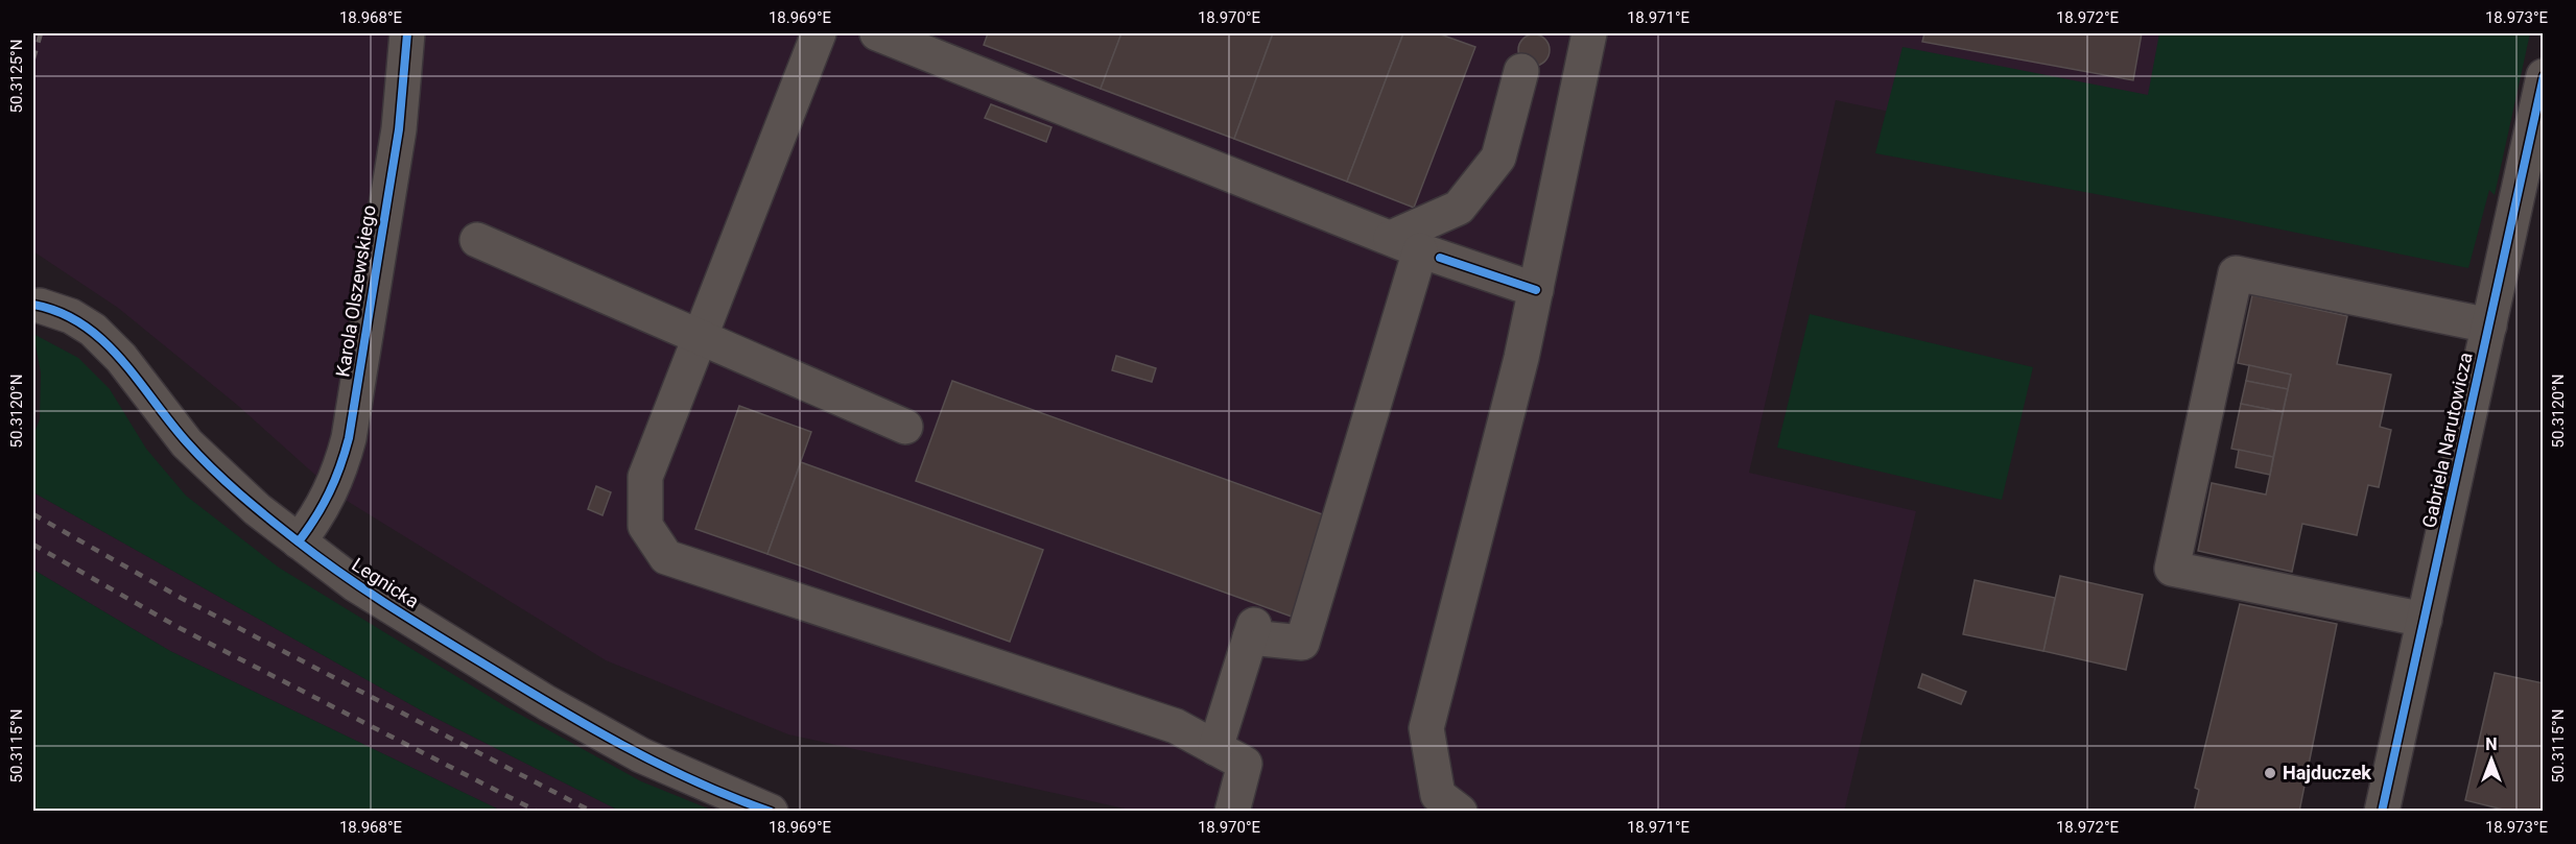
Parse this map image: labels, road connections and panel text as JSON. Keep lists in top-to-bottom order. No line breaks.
{"streets":{"street":["Karola Olszewskiego","Gabriela Narutowicza","Legnicka"]},"crossings":[["Karola Olszewskiego","Legnicka"]],"places":["Hajduczek"],"north":"top","coordinates":["18.968°E","18.969°E","18.970°E","18.971°E","18.972°E","18.973°E","50.3125°N","50.3120°N","50.3115°N"]}
